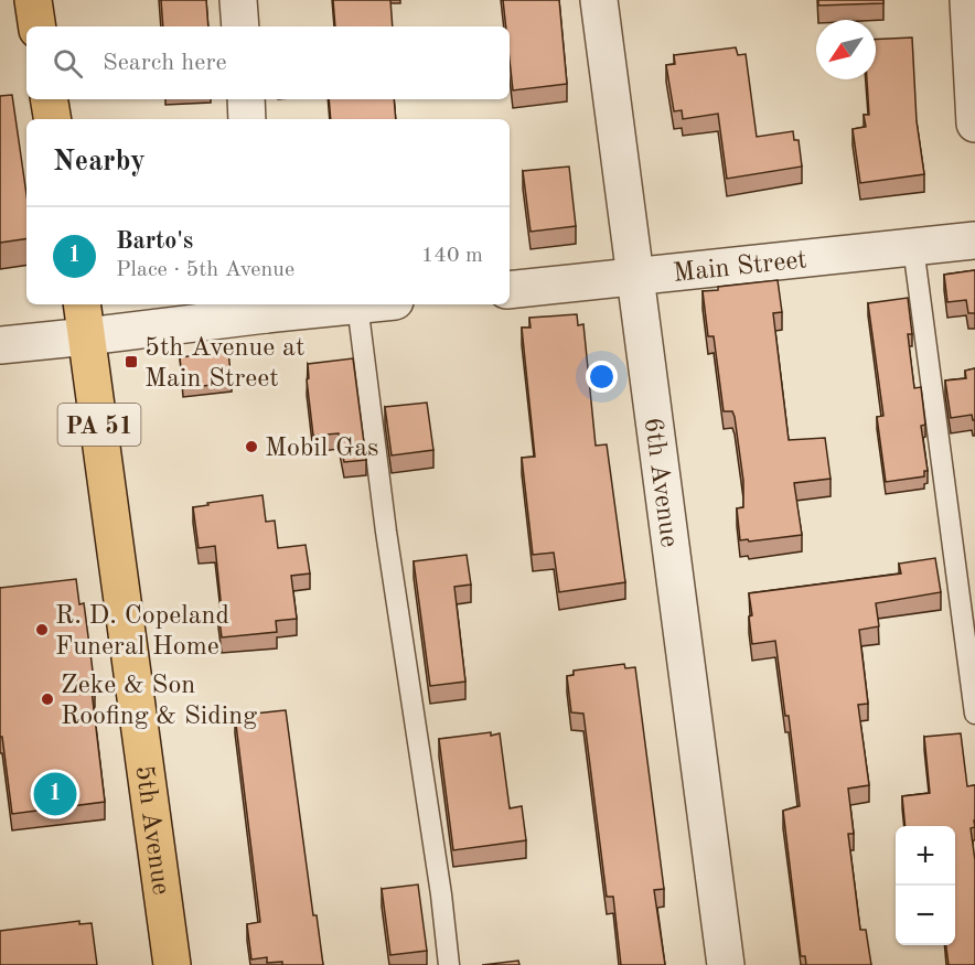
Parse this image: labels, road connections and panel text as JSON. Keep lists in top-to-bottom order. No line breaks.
{"streets":{"main road":["PA 51","5th Avenue"],"street":["Main Street","6th Avenue"]},"crossings":[["Main Street","6th Avenue"]],"places":{"transit":["5th Avenue at Main Street"],"other":["Mobil Gas","R. D. Copeland Funeral Home","Zeke & Son Roofing & Siding"]},"north":"bottom left","page":{"search":"Search here","heading":"Nearby","list":[{"mark":"1","name":"Barto's","note":"Place · 5th Avenue","value":"140 m"}],"pins":"1","map_buttons":["+","−"]}}
